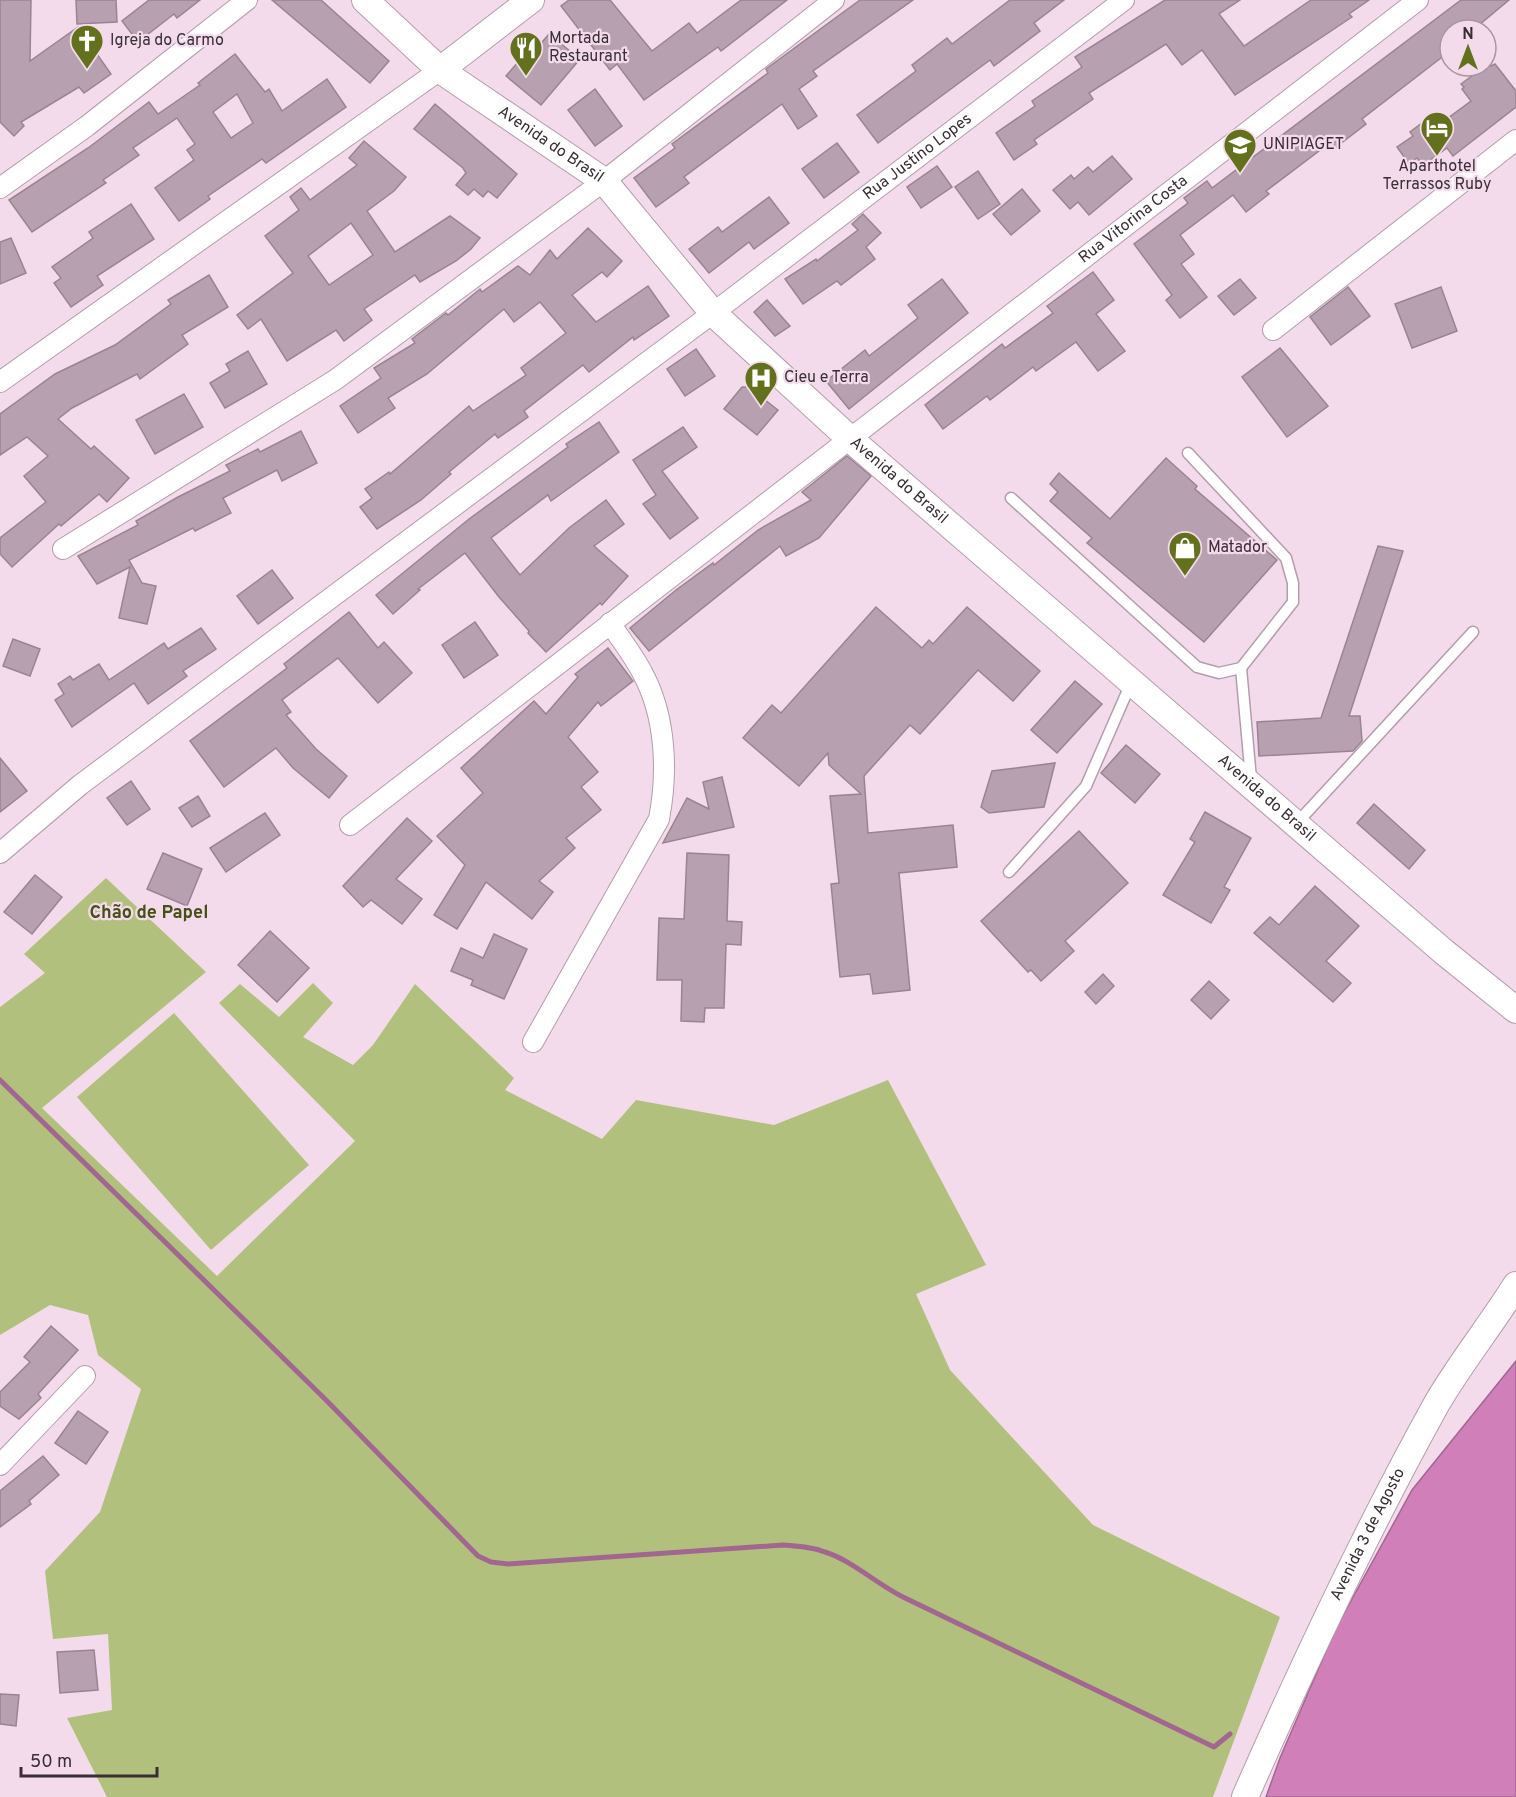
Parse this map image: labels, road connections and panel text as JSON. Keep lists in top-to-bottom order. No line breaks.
{"streets":{"street":["Avenida do Brasil","Rua Justino Lopes","Rua Vitorina Costa","Avenida 3 de Agosto"]},"crossings":[["Avenida do Brasil","Rua Justino Lopes"],["Avenida do Brasil","Rua Vitorina Costa"]],"districts":["Chão de Papel"],"places":{"church":["Igreja do Carmo"],"restaurant":["Mortada Restaurant"],"hotel":["Aparthotel Terrassos Ruby"],"school or university":["UNIPIAGET"],"hospital":["Cieu e Terra"],"shop":["Matador"]},"scale_bar":"50 m","north":"top"}
